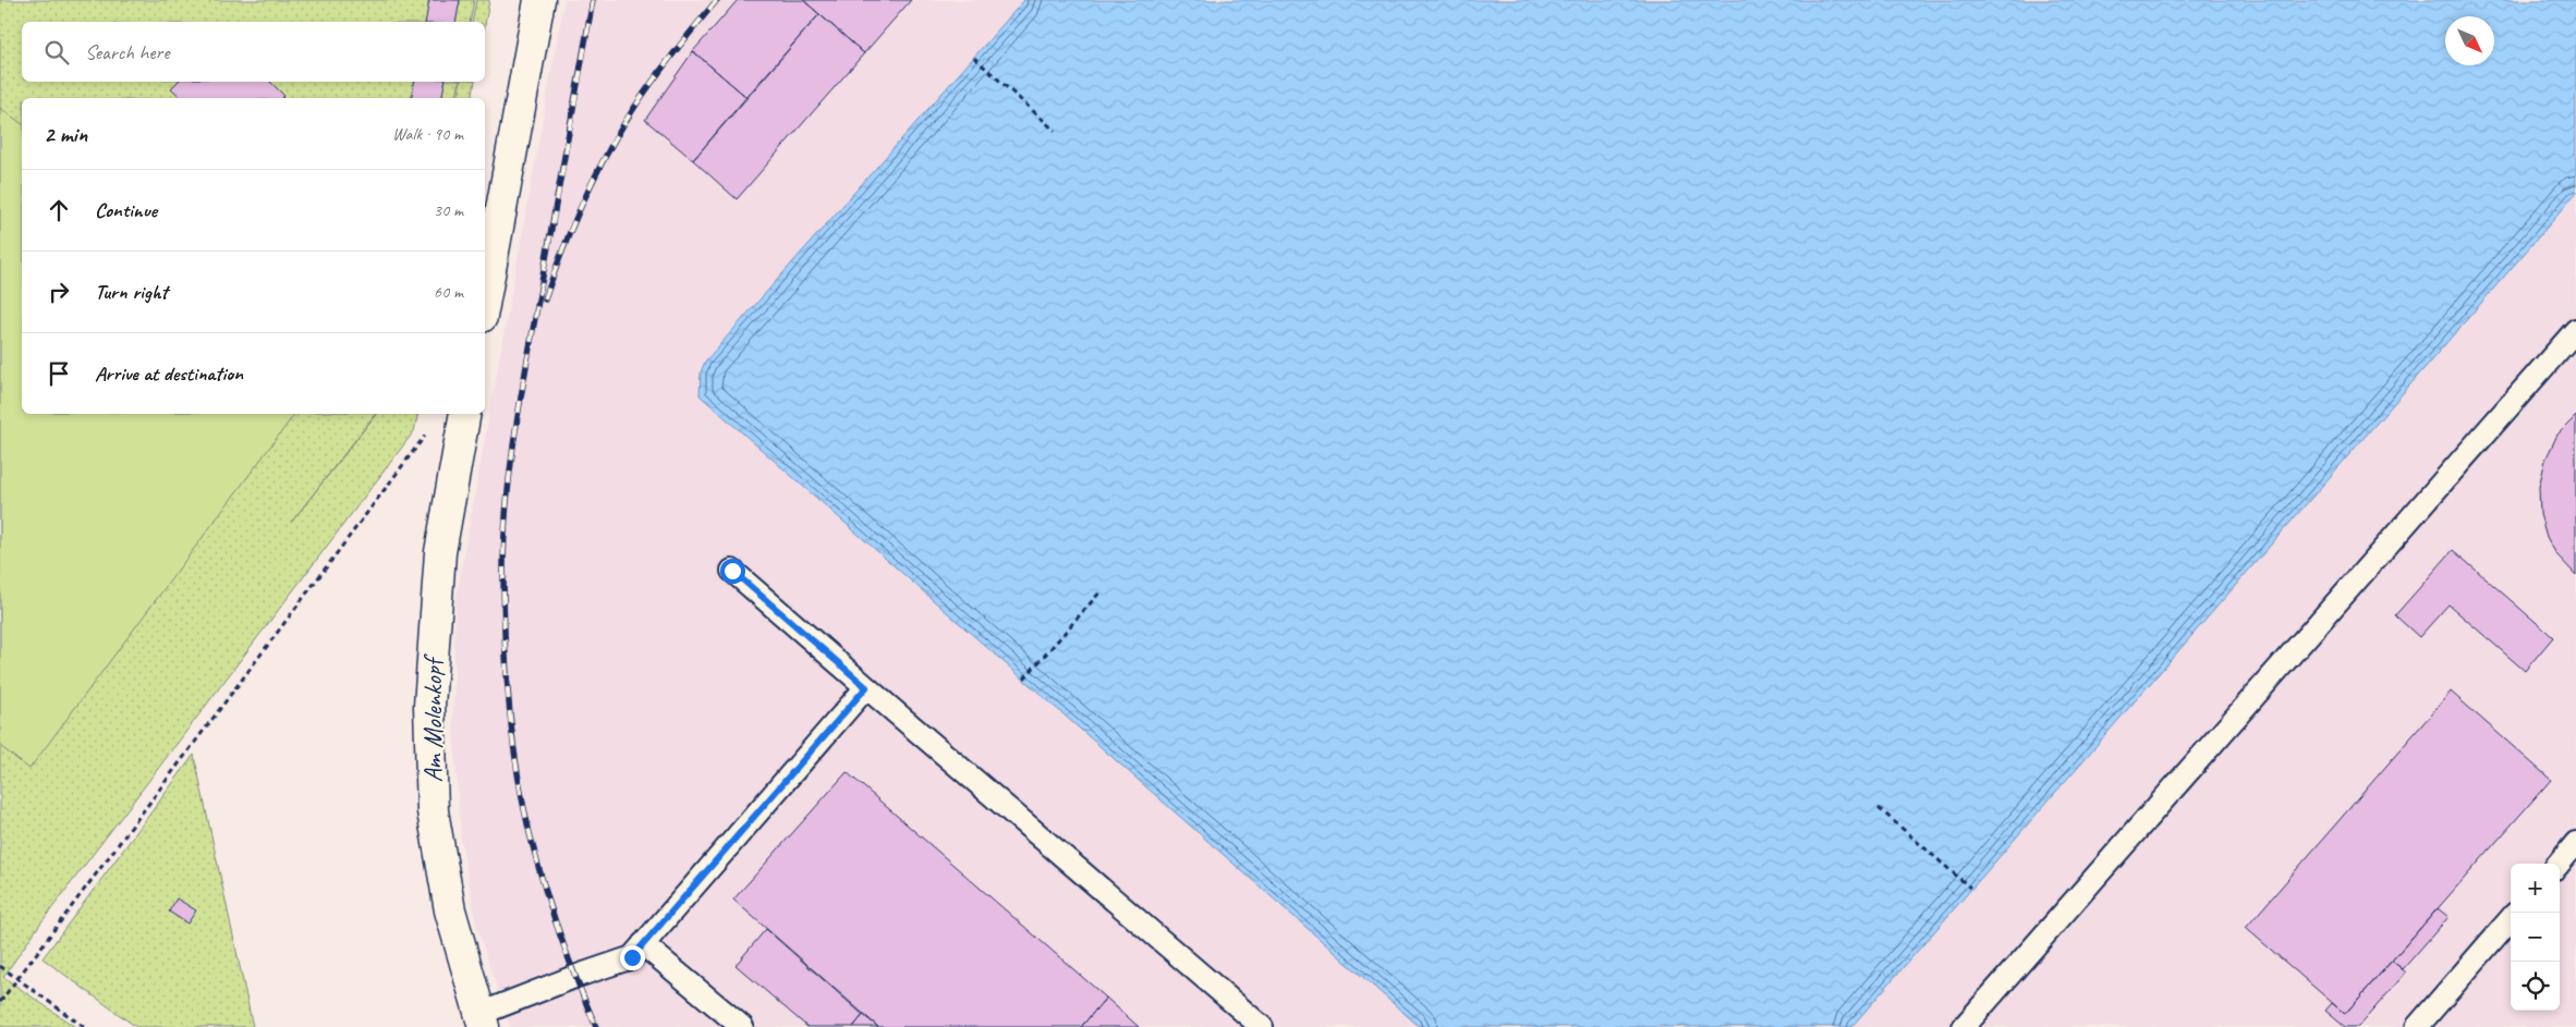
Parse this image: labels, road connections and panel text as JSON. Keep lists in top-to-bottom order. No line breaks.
{"streets":{"street":["Am Molenkopf"]},"north":"bottom right","page":{"search":"Search here","heading":["2 min","Walk · 90 m"],"list":[["Continue","30 m"],["Turn right","60 m"],"Arrive at destination"],"map_buttons":["+","−"]}}
